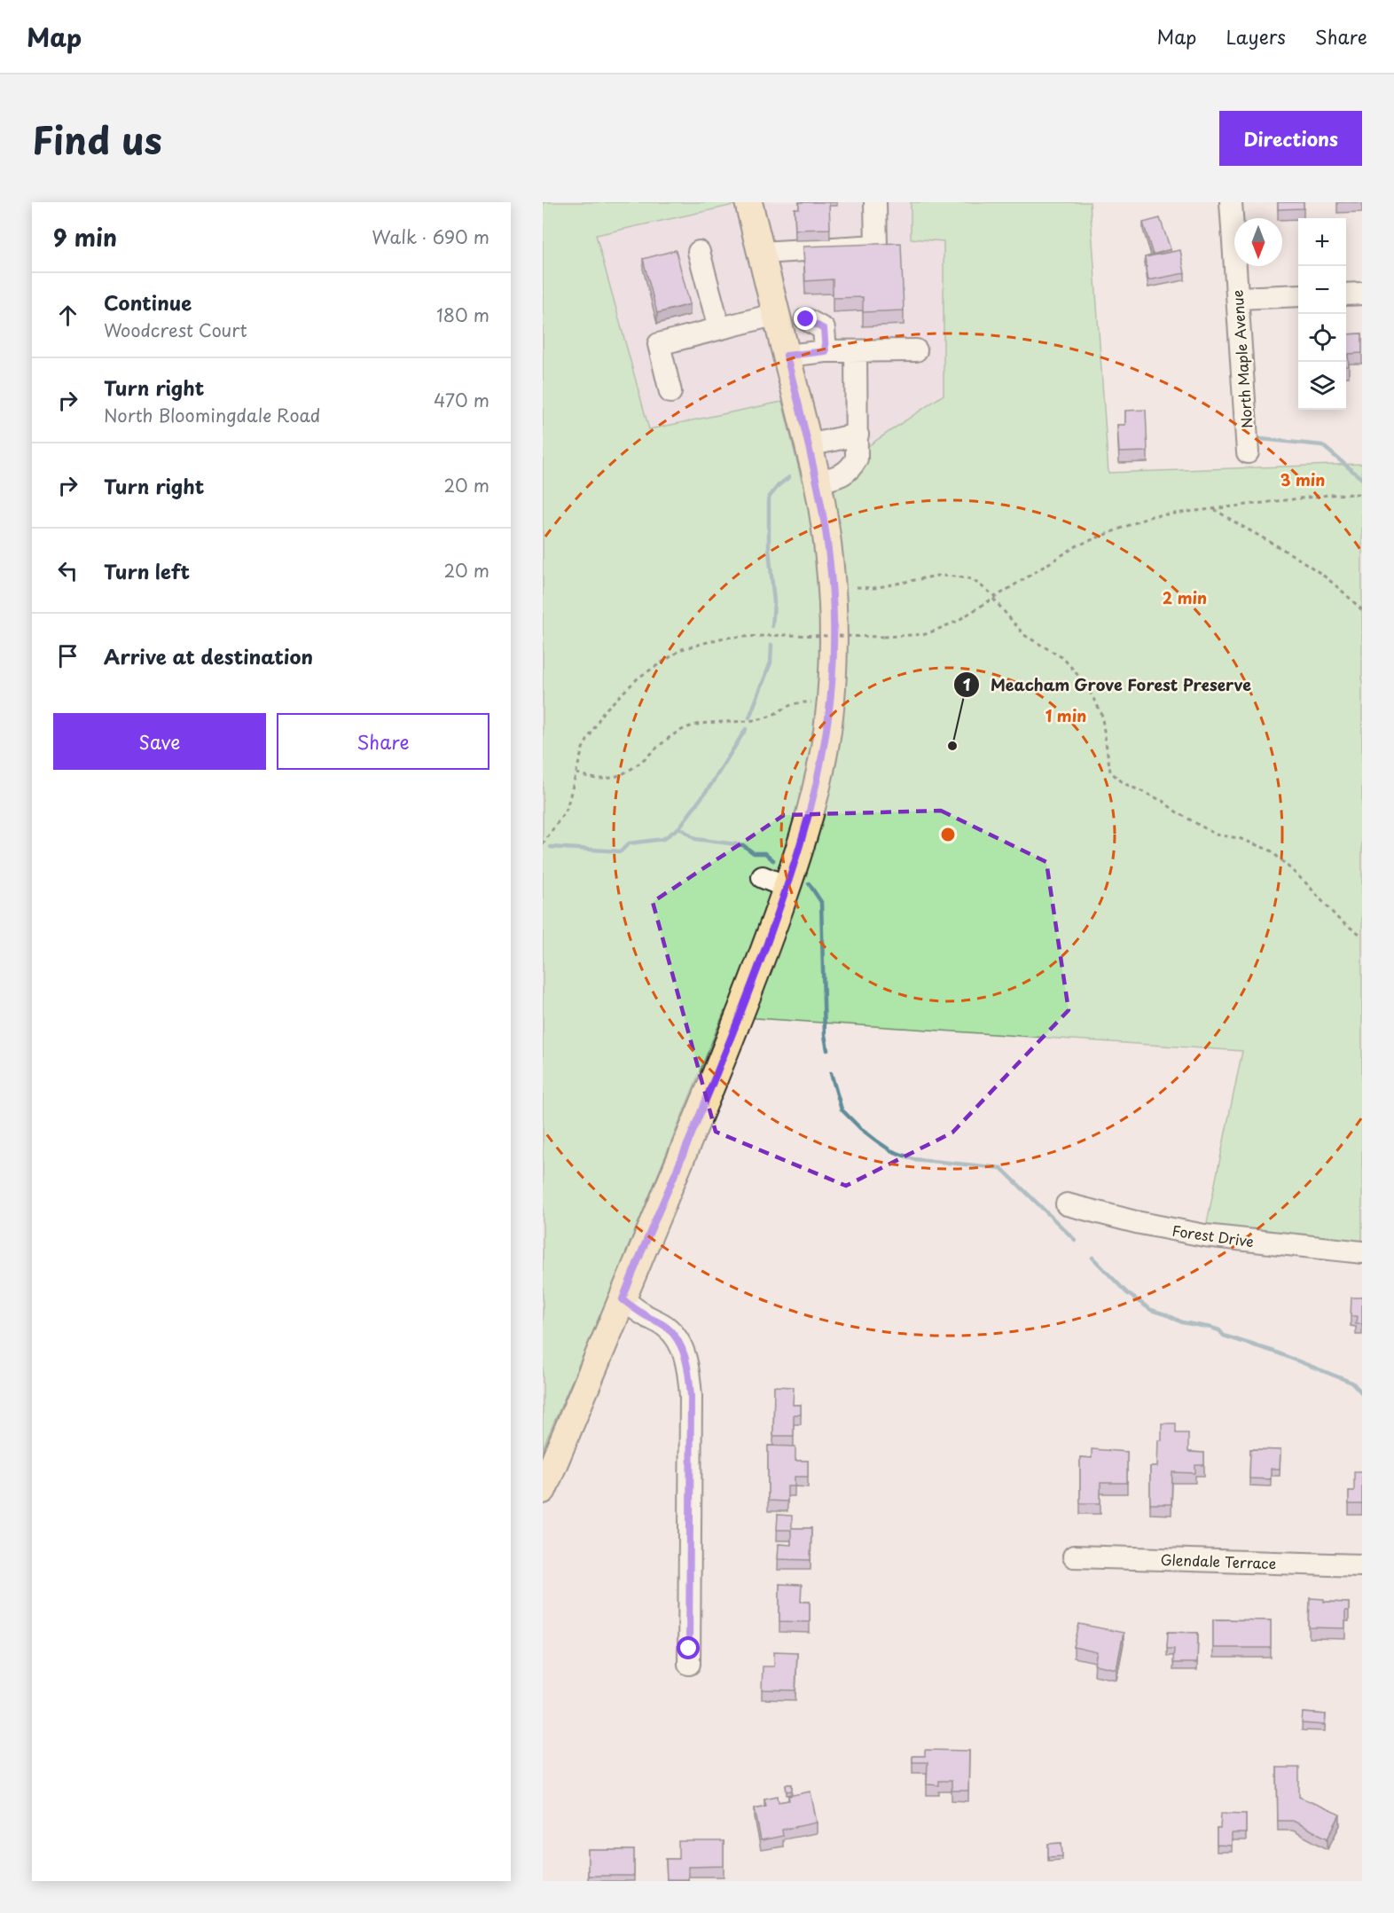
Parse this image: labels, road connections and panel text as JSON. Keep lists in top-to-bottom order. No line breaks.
{"streets":{"street":["North Maple Avenue","Forest Drive","Glendale Terrace"]},"places":["Meacham Grove Forest Preserve"],"north":"bottom","page":{"header":"Map","nav":["Map","Layers","Share"],"title":"Find us","buttons":["Directions",["Save","Share"]],"heading":["9 min","Walk · 690 m"],"map_buttons":["+","−"],"list":[["Continue","Woodcrest Court","180 m"],["Turn right","North Bloomingdale Road","470 m"],["Turn right","20 m"],["Turn left","20 m"],"Arrive at destination"]},"rings":["3 min","2 min","1 min"]}
